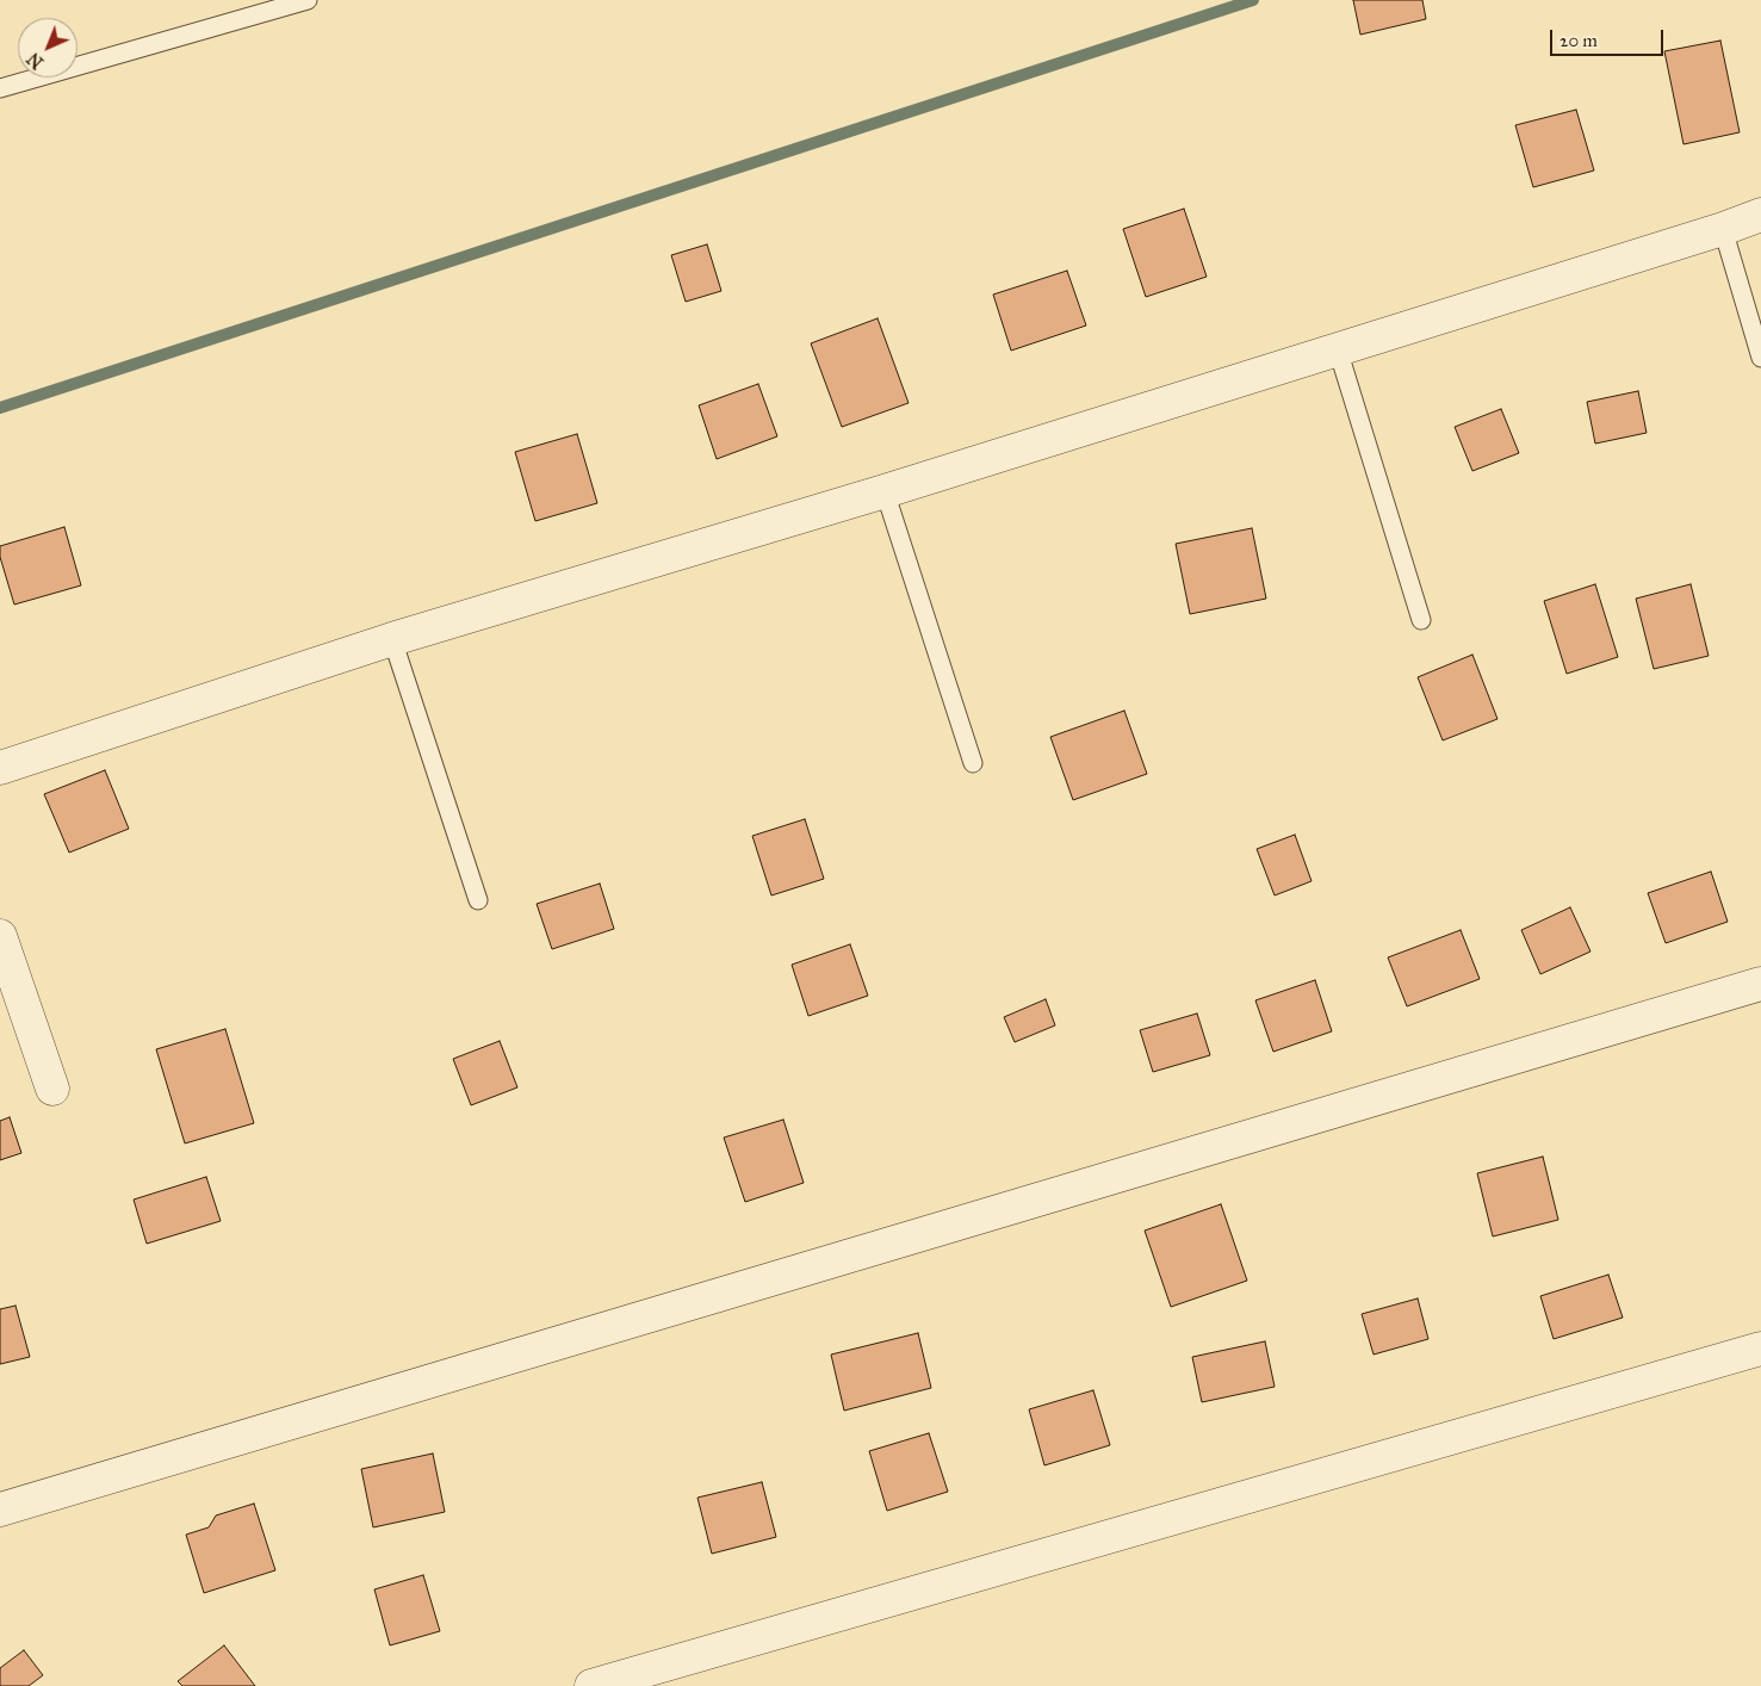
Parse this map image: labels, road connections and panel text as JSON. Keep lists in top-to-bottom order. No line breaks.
{"scale_bar":"20 m","north":"bottom left"}
